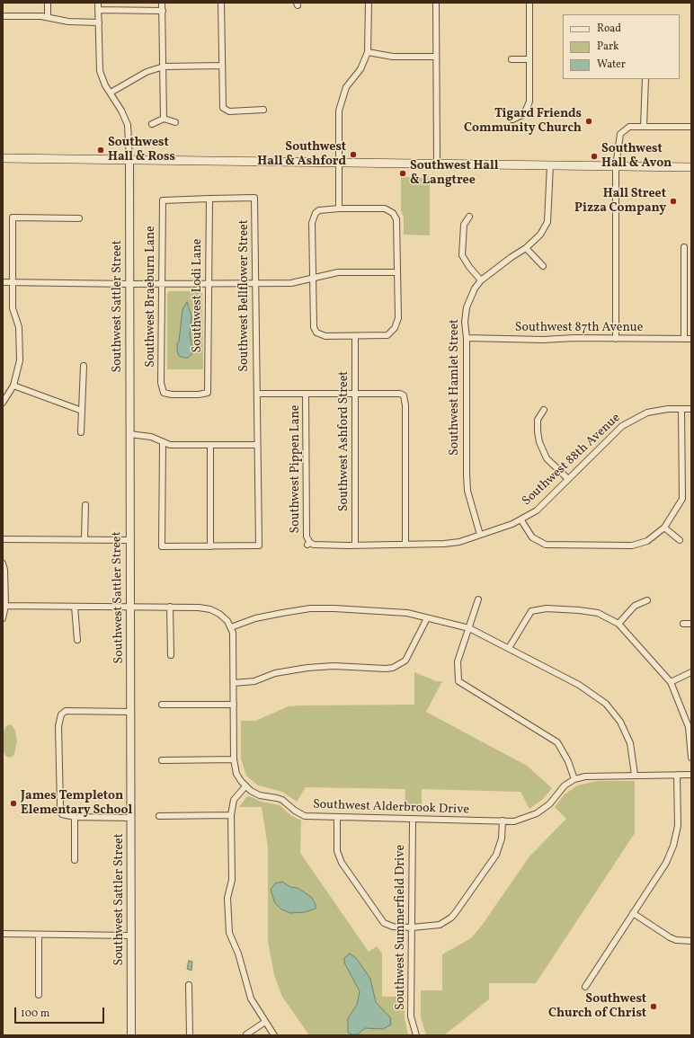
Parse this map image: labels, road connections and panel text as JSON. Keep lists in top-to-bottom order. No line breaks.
{"streets":{"street":["Southwest Lodi Lane","Southwest Bellflower Street","Southwest Braeburn Lane","Southwest Sattler Street","Southwest 87th Avenue","Southwest Hamlet Street","Southwest Ashford Street","Southwest 88th Avenue","Southwest Pippen Lane","Southwest Alderbrook Drive","Southwest Summerfield Drive"]},"crossings":[["Southwest Lodi Lane","Southwest Bellflower Street"],["Southwest Lodi Lane","Southwest Braeburn Lane"],["Southwest Bellflower Street","Southwest Braeburn Lane"],["Southwest 87th Avenue","Southwest Hamlet Street"],["Southwest Hamlet Street","Southwest 88th Avenue"],["Southwest Ashford Street","Southwest 88th Avenue"],["Southwest 88th Avenue","Southwest Pippen Lane"],["Southwest Alderbrook Drive","Southwest Summerfield Drive"]],"places":["Tigard Friends Community Church","Southwest Hall & Ross","Southwest Hall & Ashford","Southwest Hall & Avon","Southwest Hall & Langtree","Hall Street Pizza Company","James Templeton Elementary School","Southwest Church of Christ"],"legend":["Road","Park","Water"],"scale_bar":"100 m"}
